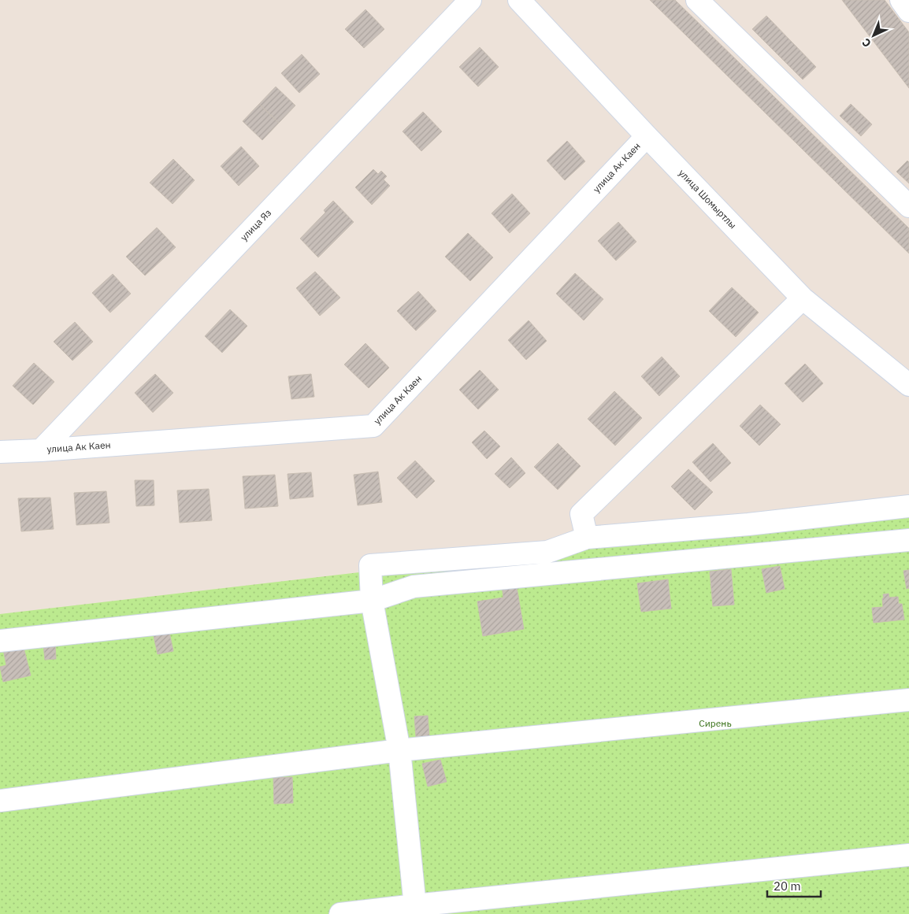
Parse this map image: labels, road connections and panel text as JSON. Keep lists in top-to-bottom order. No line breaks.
{"streets":{"street":["улица Ак Каен","улица Шомыртлы","улица Яз"]},"crossings":[["улица Ак Каен","улица Шомыртлы"],["улица Ак Каен","улица Яз"]],"parks":["Сирень"],"scale_bar":"20 m","north":"bottom left"}
